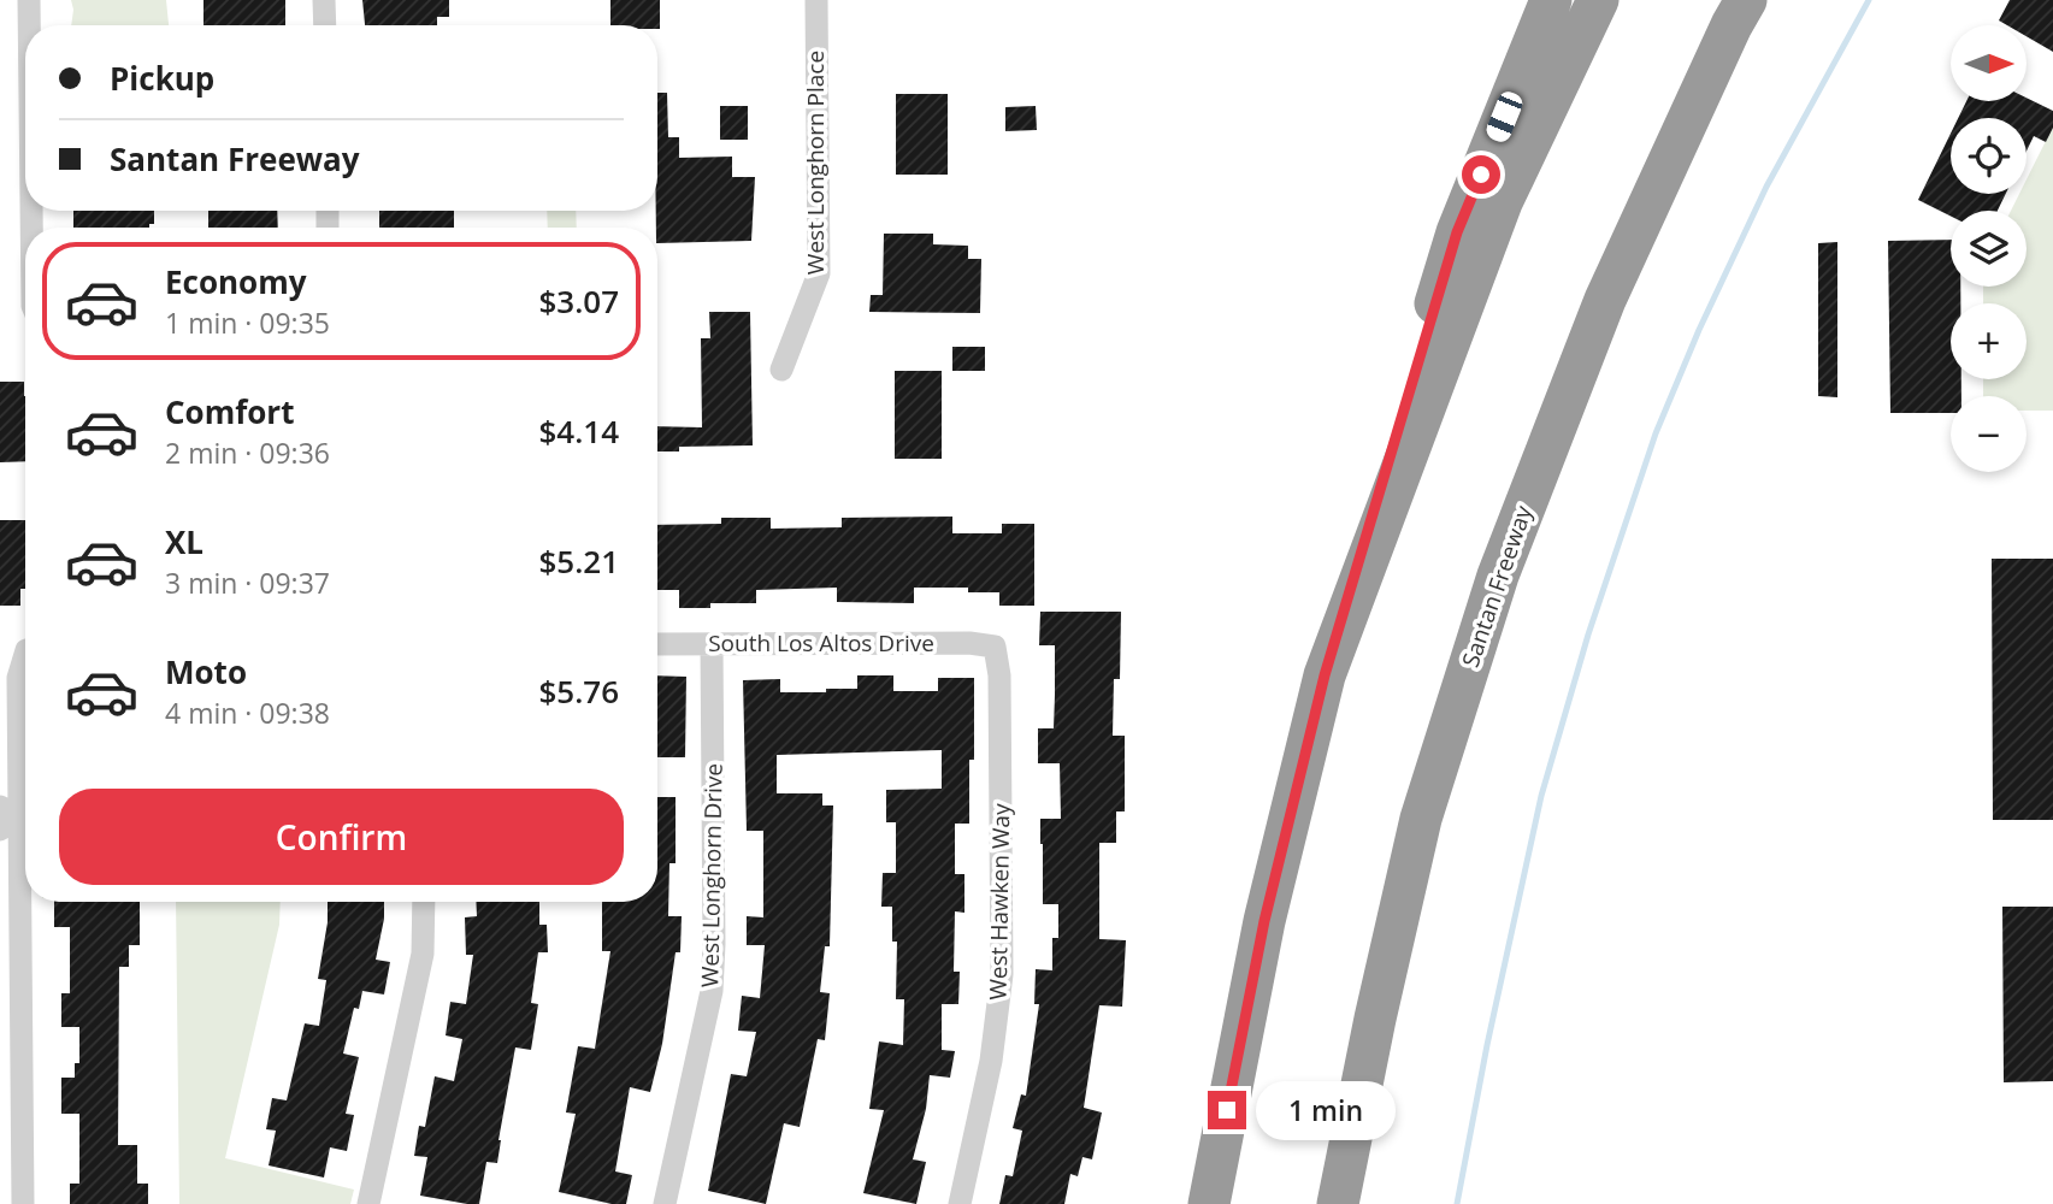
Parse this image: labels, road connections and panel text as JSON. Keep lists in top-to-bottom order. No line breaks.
{"streets":{"highway":["Santan Freeway"],"street":["West Longhorn Place","South Los Altos Drive","West Longhorn Drive","West Hawken Way"]},"crossings":[["South Los Altos Drive","West Longhorn Drive"],["South Los Altos Drive","West Hawken Way"]],"north":"right","page":{"map_buttons":["+","−"],"banner":["Pickup","Santan Freeway"],"list":[{"name":"Economy","note":"1 min · 09:35","value":"$3.07"},{"name":"Comfort","note":"2 min · 09:36","value":"$4.14"},{"name":"XL","note":"3 min · 09:37","value":"$5.21"},{"name":"Moto","note":"4 min · 09:38","value":"$5.76"}],"buttons":"Confirm","bubble":"1 min"}}
